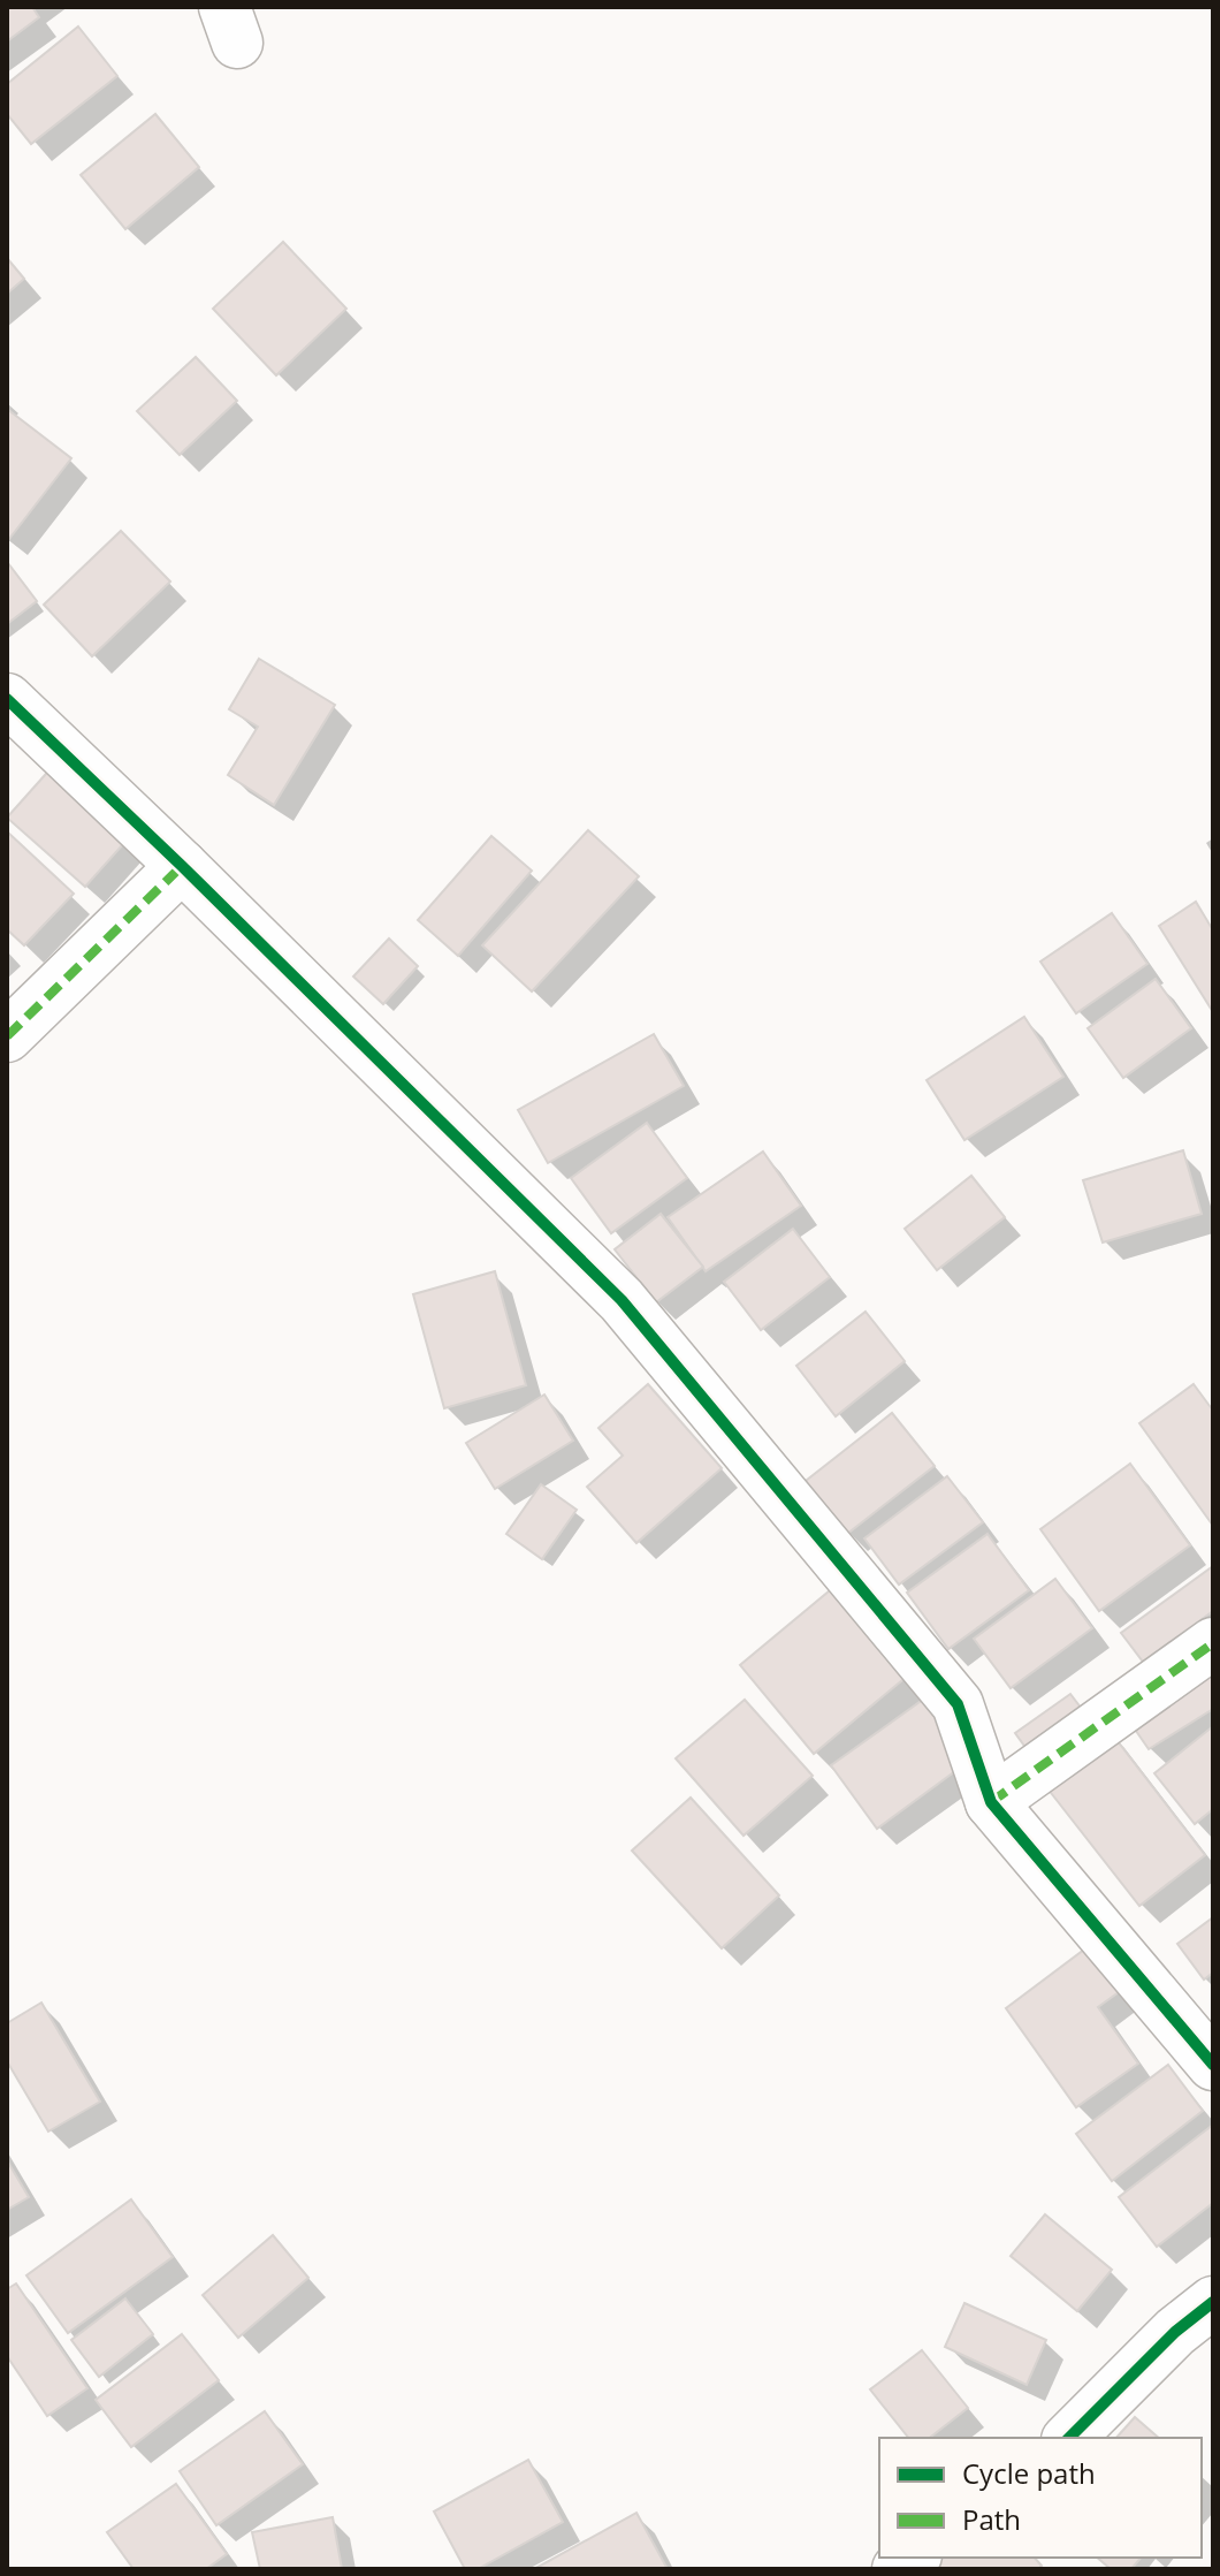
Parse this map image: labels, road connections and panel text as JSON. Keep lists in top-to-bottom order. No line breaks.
{"legend":["Cycle path","Path"]}
